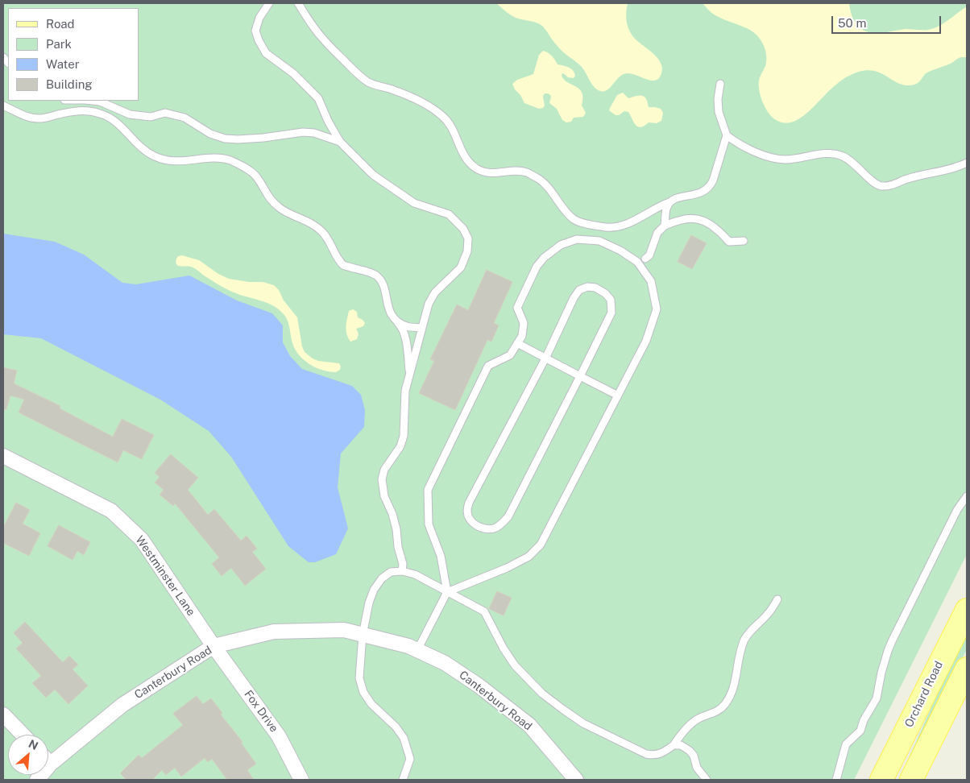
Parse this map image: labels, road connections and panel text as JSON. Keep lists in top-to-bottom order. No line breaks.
{"streets":{"main road":["Orchard Road"],"street":["Westminster Lane","Canterbury Road","Fox Drive"]},"crossings":[["Westminster Lane","Canterbury Road"],["Westminster Lane","Fox Drive"],["Canterbury Road","Fox Drive"]],"legend":["Road","Park","Water","Building"],"scale_bar":"50 m","north":"top right"}
